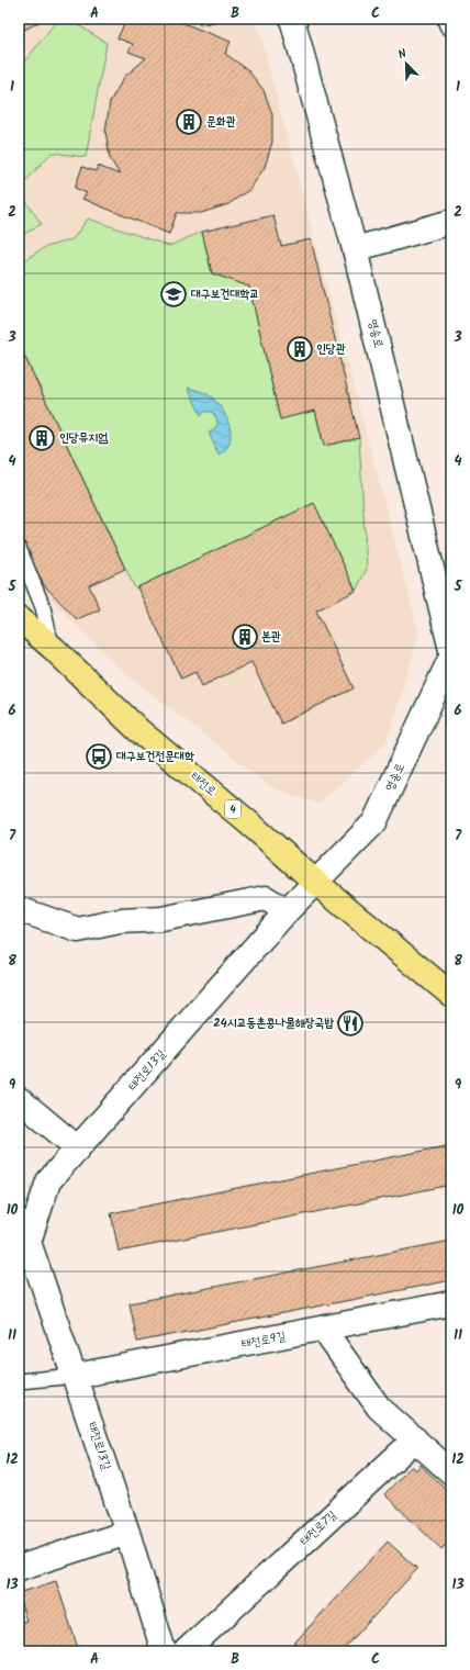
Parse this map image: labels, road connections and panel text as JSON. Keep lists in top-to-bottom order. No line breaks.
{"streets":{"main road":["영송로","태전로","4","태전로13길","태전로9길","태전로7길"]},"crossings":[["영송로","태전로"],["영송로","태전로13길"],["태전로","태전로13길"],["태전로13길","태전로9길"]],"places":{"building":["문화관","인당관","인당뮤지엄","본관"],"school or university":["대구보건대학교"],"bus stop":["대구보건전문대학"],"restaurant":["24시교동촌콩나물해장국밥"]},"north":"top left","grid":{"columns":["A","B","C"],"rows":["1","2","3","4","5","6","7","8","9","10","11","12","13"]}}
